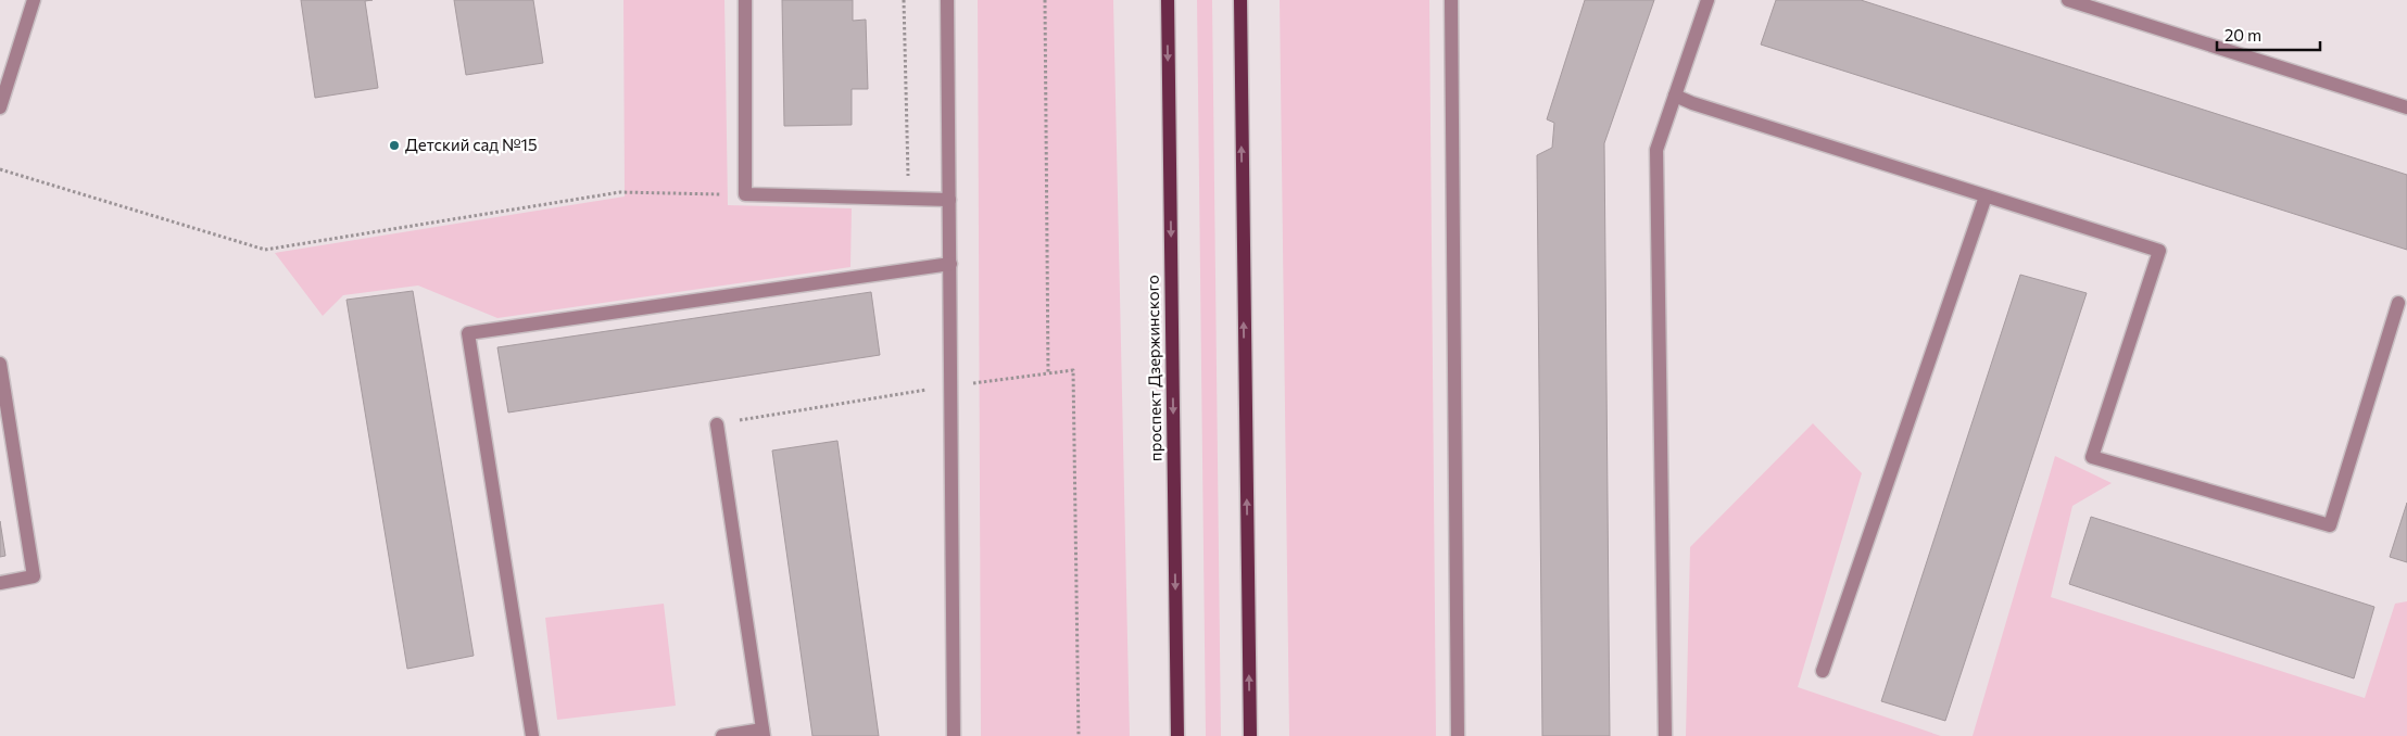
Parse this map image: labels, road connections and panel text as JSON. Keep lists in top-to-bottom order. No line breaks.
{"streets":{"main road":["проспект Дзержинского"]},"places":["Детский сад №15"],"scale_bar":"20 m"}
